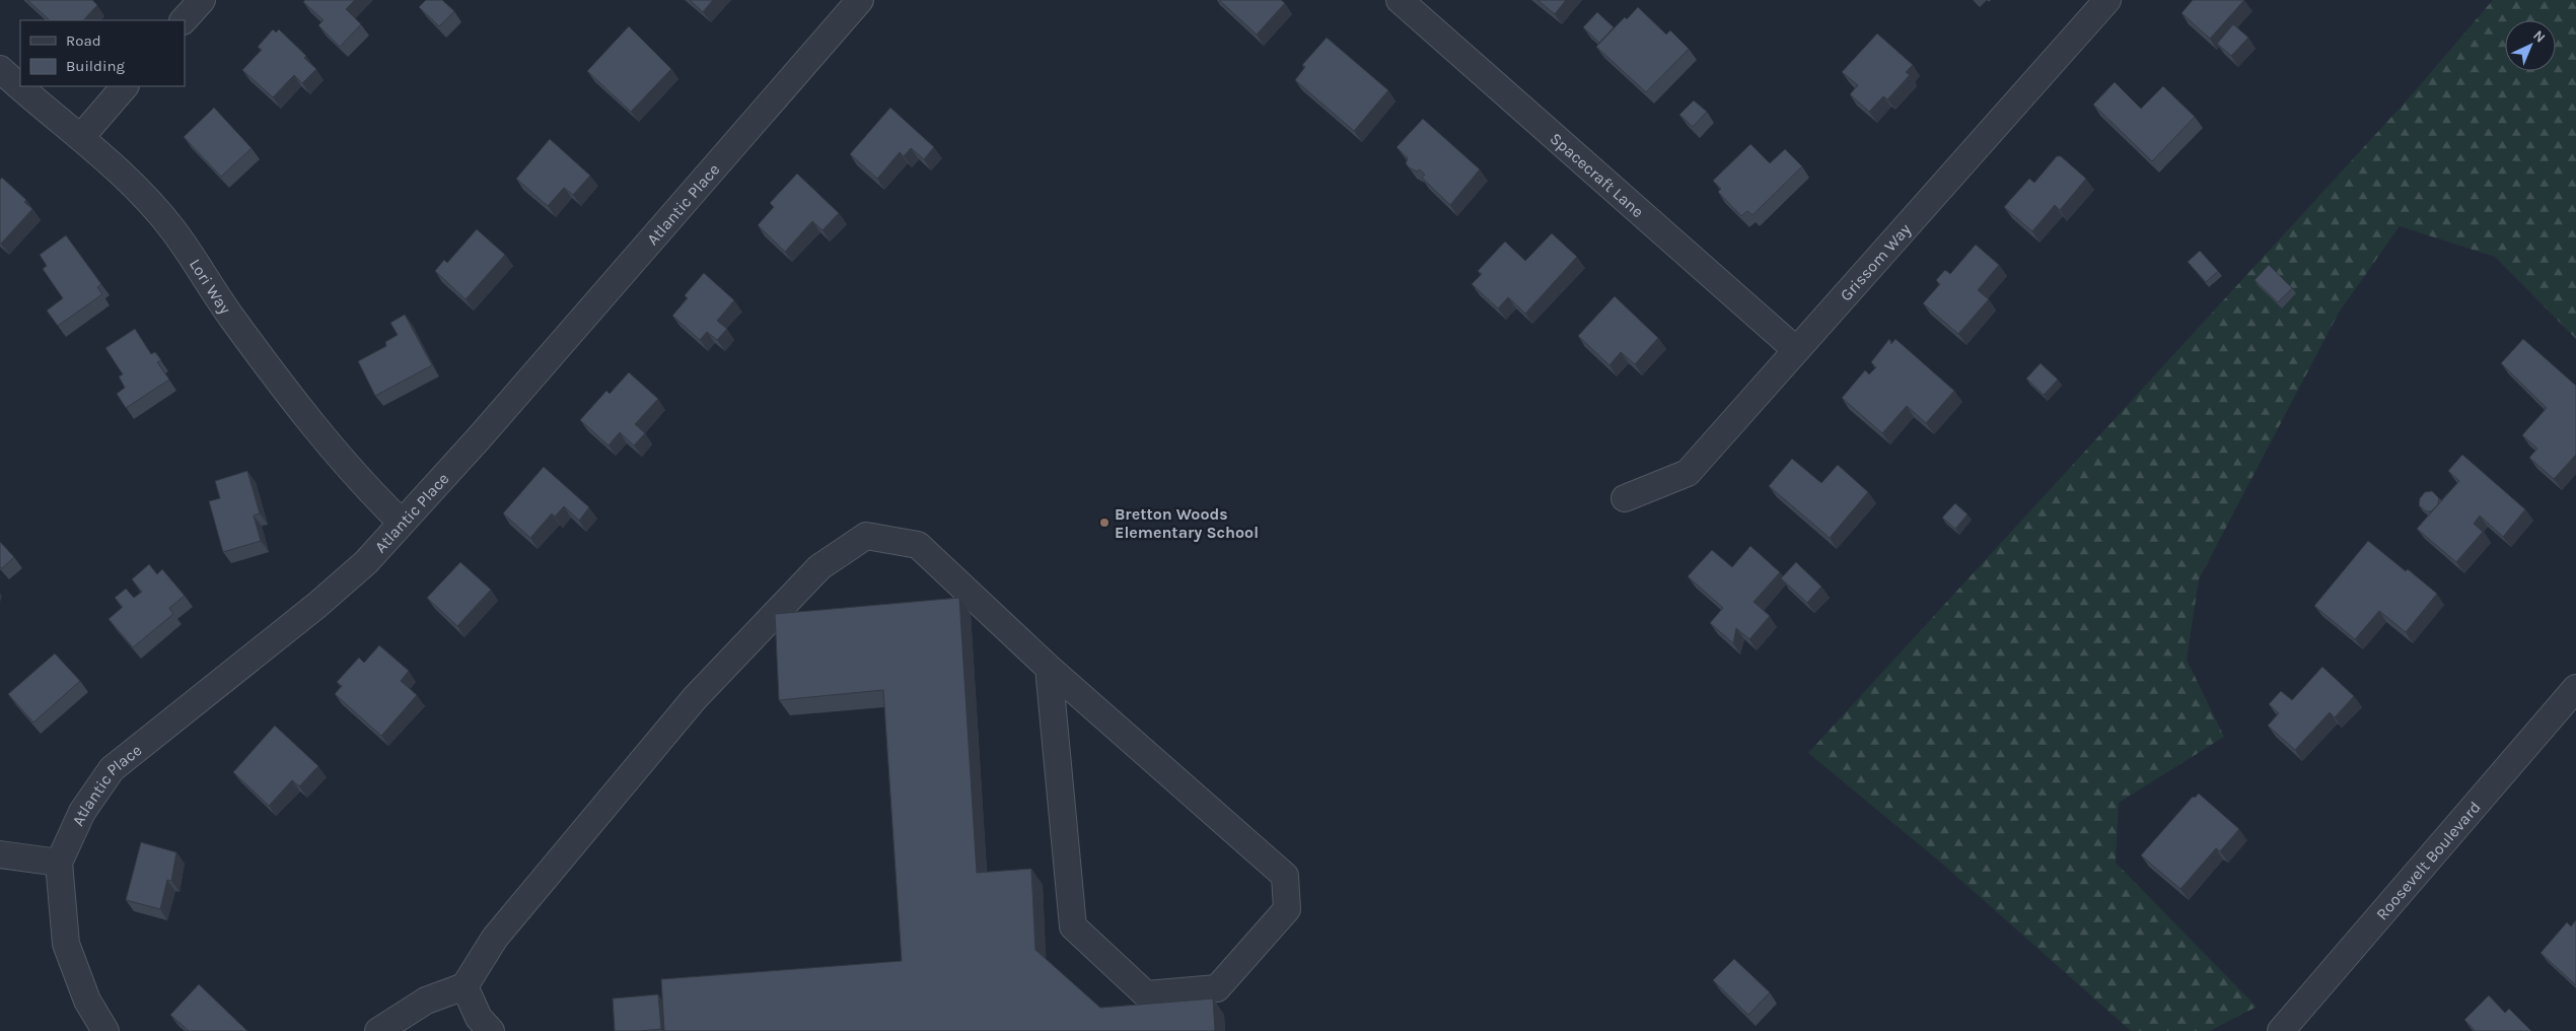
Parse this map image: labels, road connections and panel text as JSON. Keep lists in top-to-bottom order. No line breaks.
{"streets":{"street":["Spacecraft Lane","Atlantic Place","Grissom Way","Lori Way","Roosevelt Boulevard"]},"crossings":[["Spacecraft Lane","Grissom Way"],["Atlantic Place","Lori Way"]],"places":["Bretton Woods Elementary School"],"legend":["Road","Building"],"north":"top right"}
